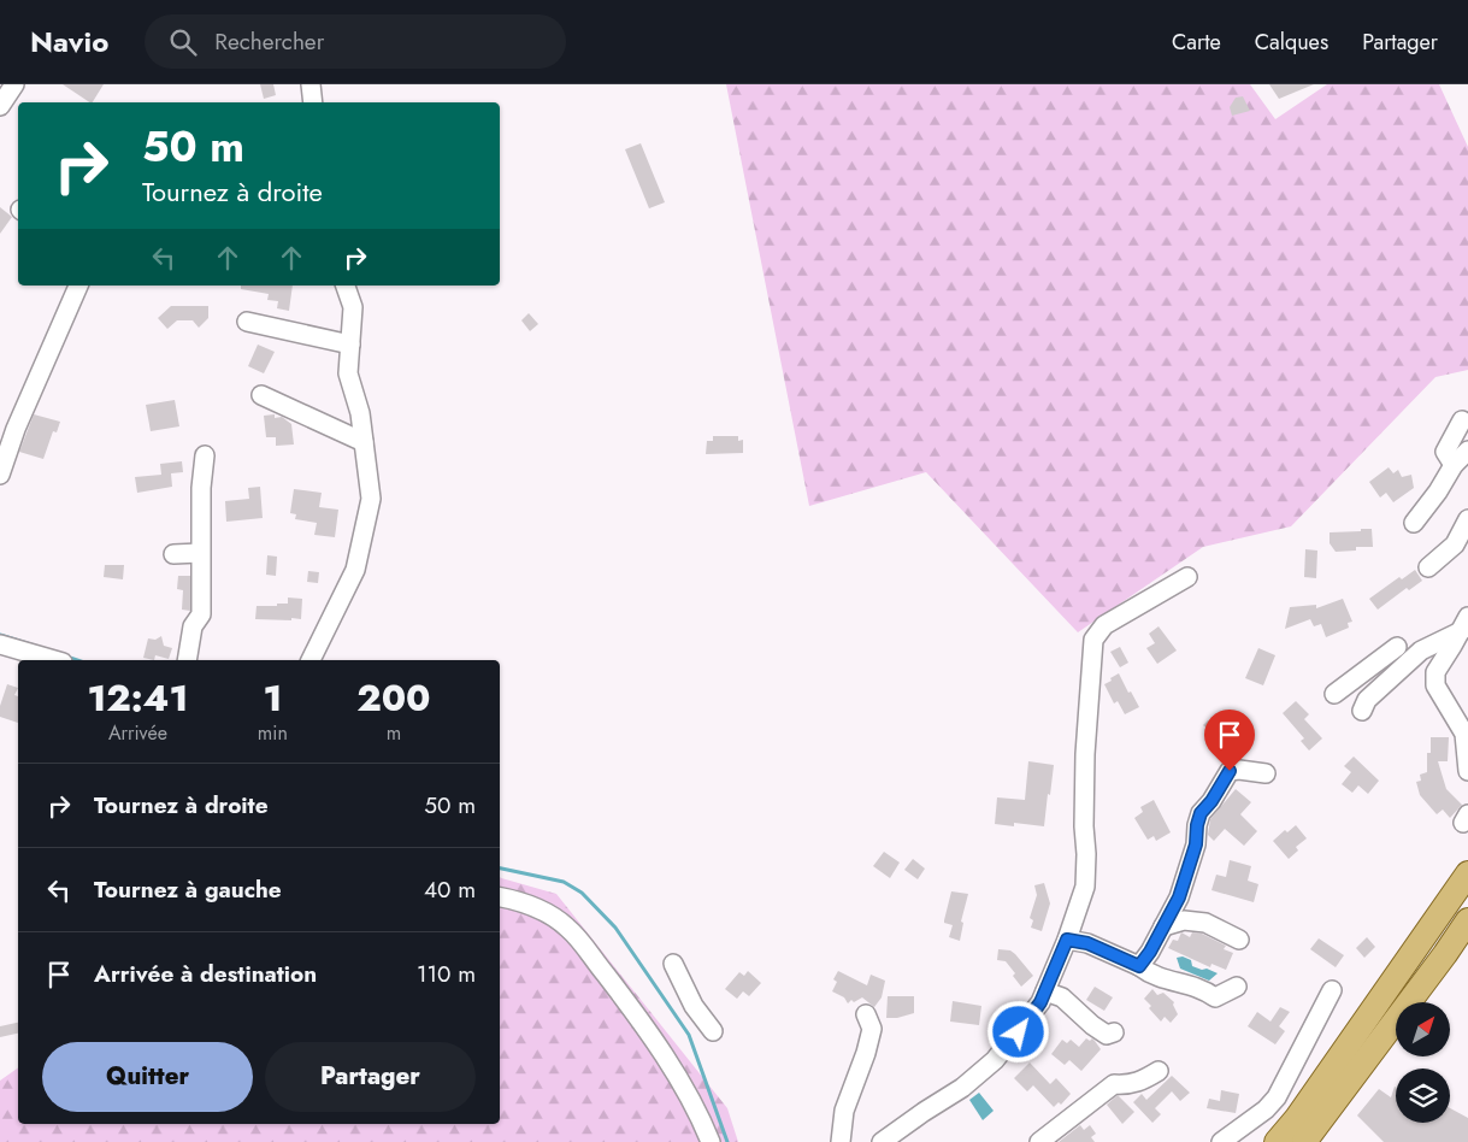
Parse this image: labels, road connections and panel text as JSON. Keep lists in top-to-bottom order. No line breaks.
{"north":"top right","page":{"header":"Navio","search":"Rechercher","nav":["Carte","Calques","Partager"],"turn":["50 m","Tournez à droite"],"eta":["12:41","Arrivée","1","min","200","m"],"list":[{"name":"Tournez à droite","value":"50 m"},{"name":"Tournez à gauche","value":"40 m"},{"name":"Arrivée à destination","value":"110 m"}],"buttons":["Quitter","Partager"]}}
